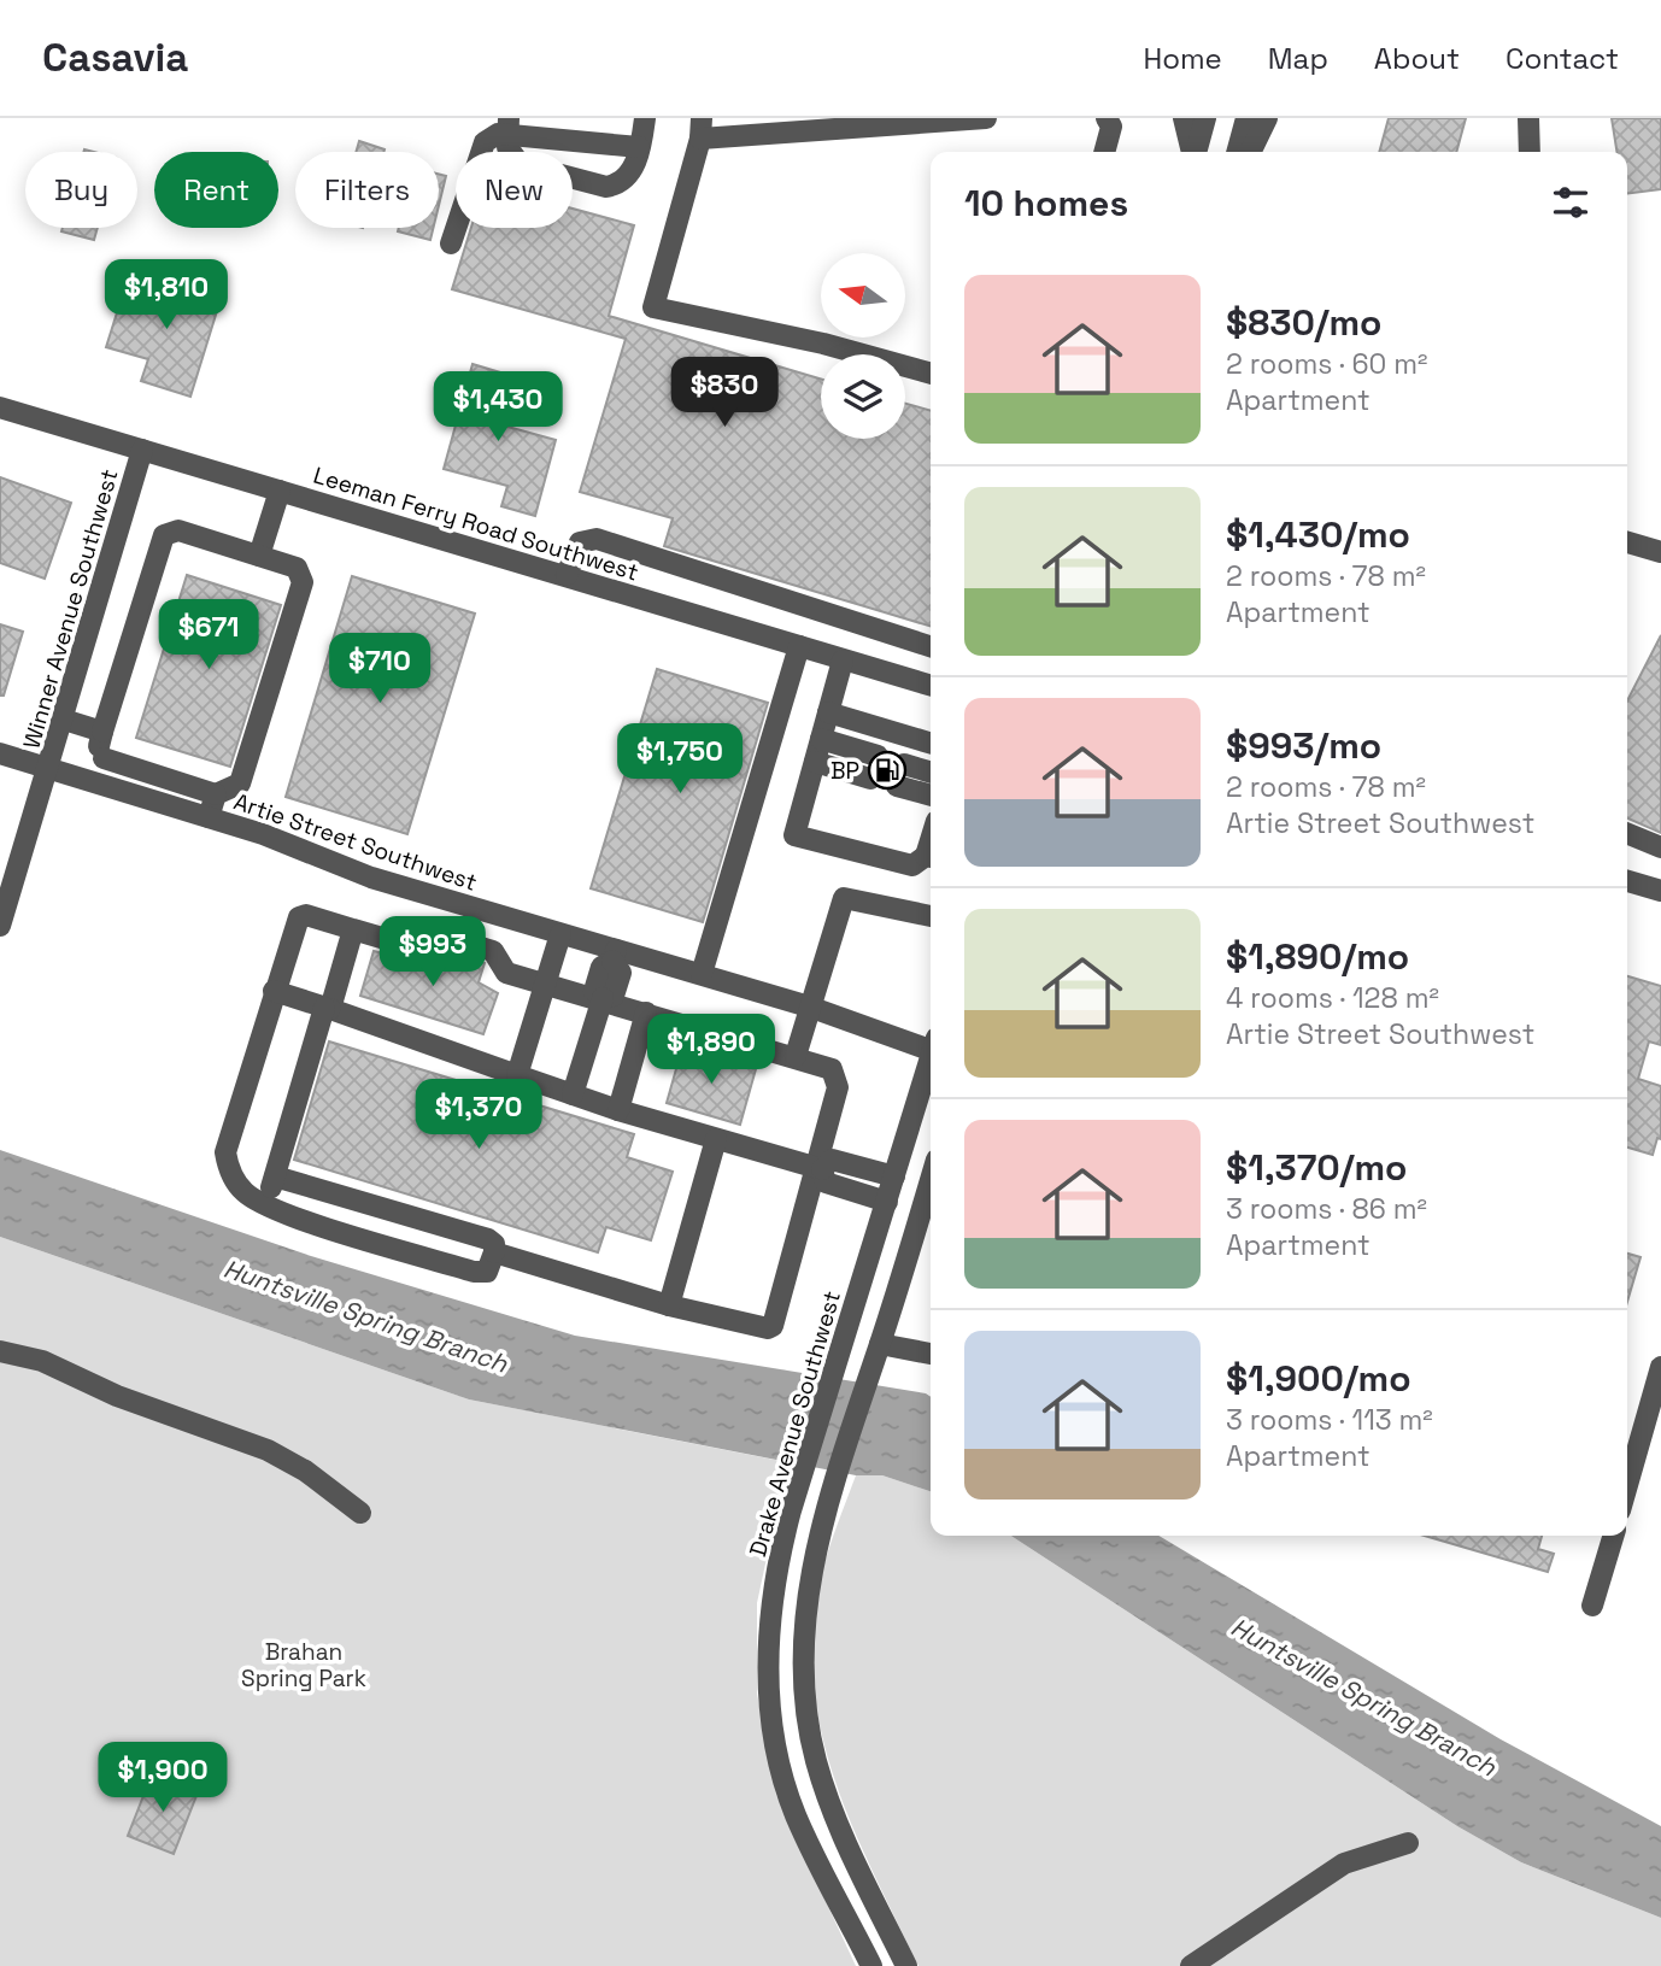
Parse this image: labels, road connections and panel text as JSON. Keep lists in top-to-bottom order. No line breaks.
{"streets":{"street":["Leeman Ferry Road Southwest","Winner Avenue Southwest","Artie Street Southwest","Drake Avenue Southwest"]},"crossings":[["Leeman Ferry Road Southwest","Winner Avenue Southwest"],["Winner Avenue Southwest","Artie Street Southwest"]],"water":["Huntsville Spring Branch"],"parks":["Brahan Spring Park"],"places":{"fuel station":["BP"]},"north":"left","page":{"header":"Casavia","nav":["Home","Map","About","Contact"],"chip":["Buy","Rent","Filters","New"],"heading":"10 homes","list":[{"name":"$830/mo","note":"2 rooms · 60 m² · Apartment"},{"name":"$1,430/mo","note":"2 rooms · 78 m² · Apartment"},{"name":"$993/mo","note":"2 rooms · 78 m² · Artie Street Southwest"},{"name":"$1,890/mo","note":"4 rooms · 128 m² · Artie Street Southwest"},{"name":"$1,370/mo","note":"3 rooms · 86 m² · Apartment"},{"name":"$1,900/mo","note":"3 rooms · 113 m² · Apartment"}],"price":["$1,810","$830","$1,430","$671","$710","$1,750","$993","$1,890","$1,370","$1,900"]}}
